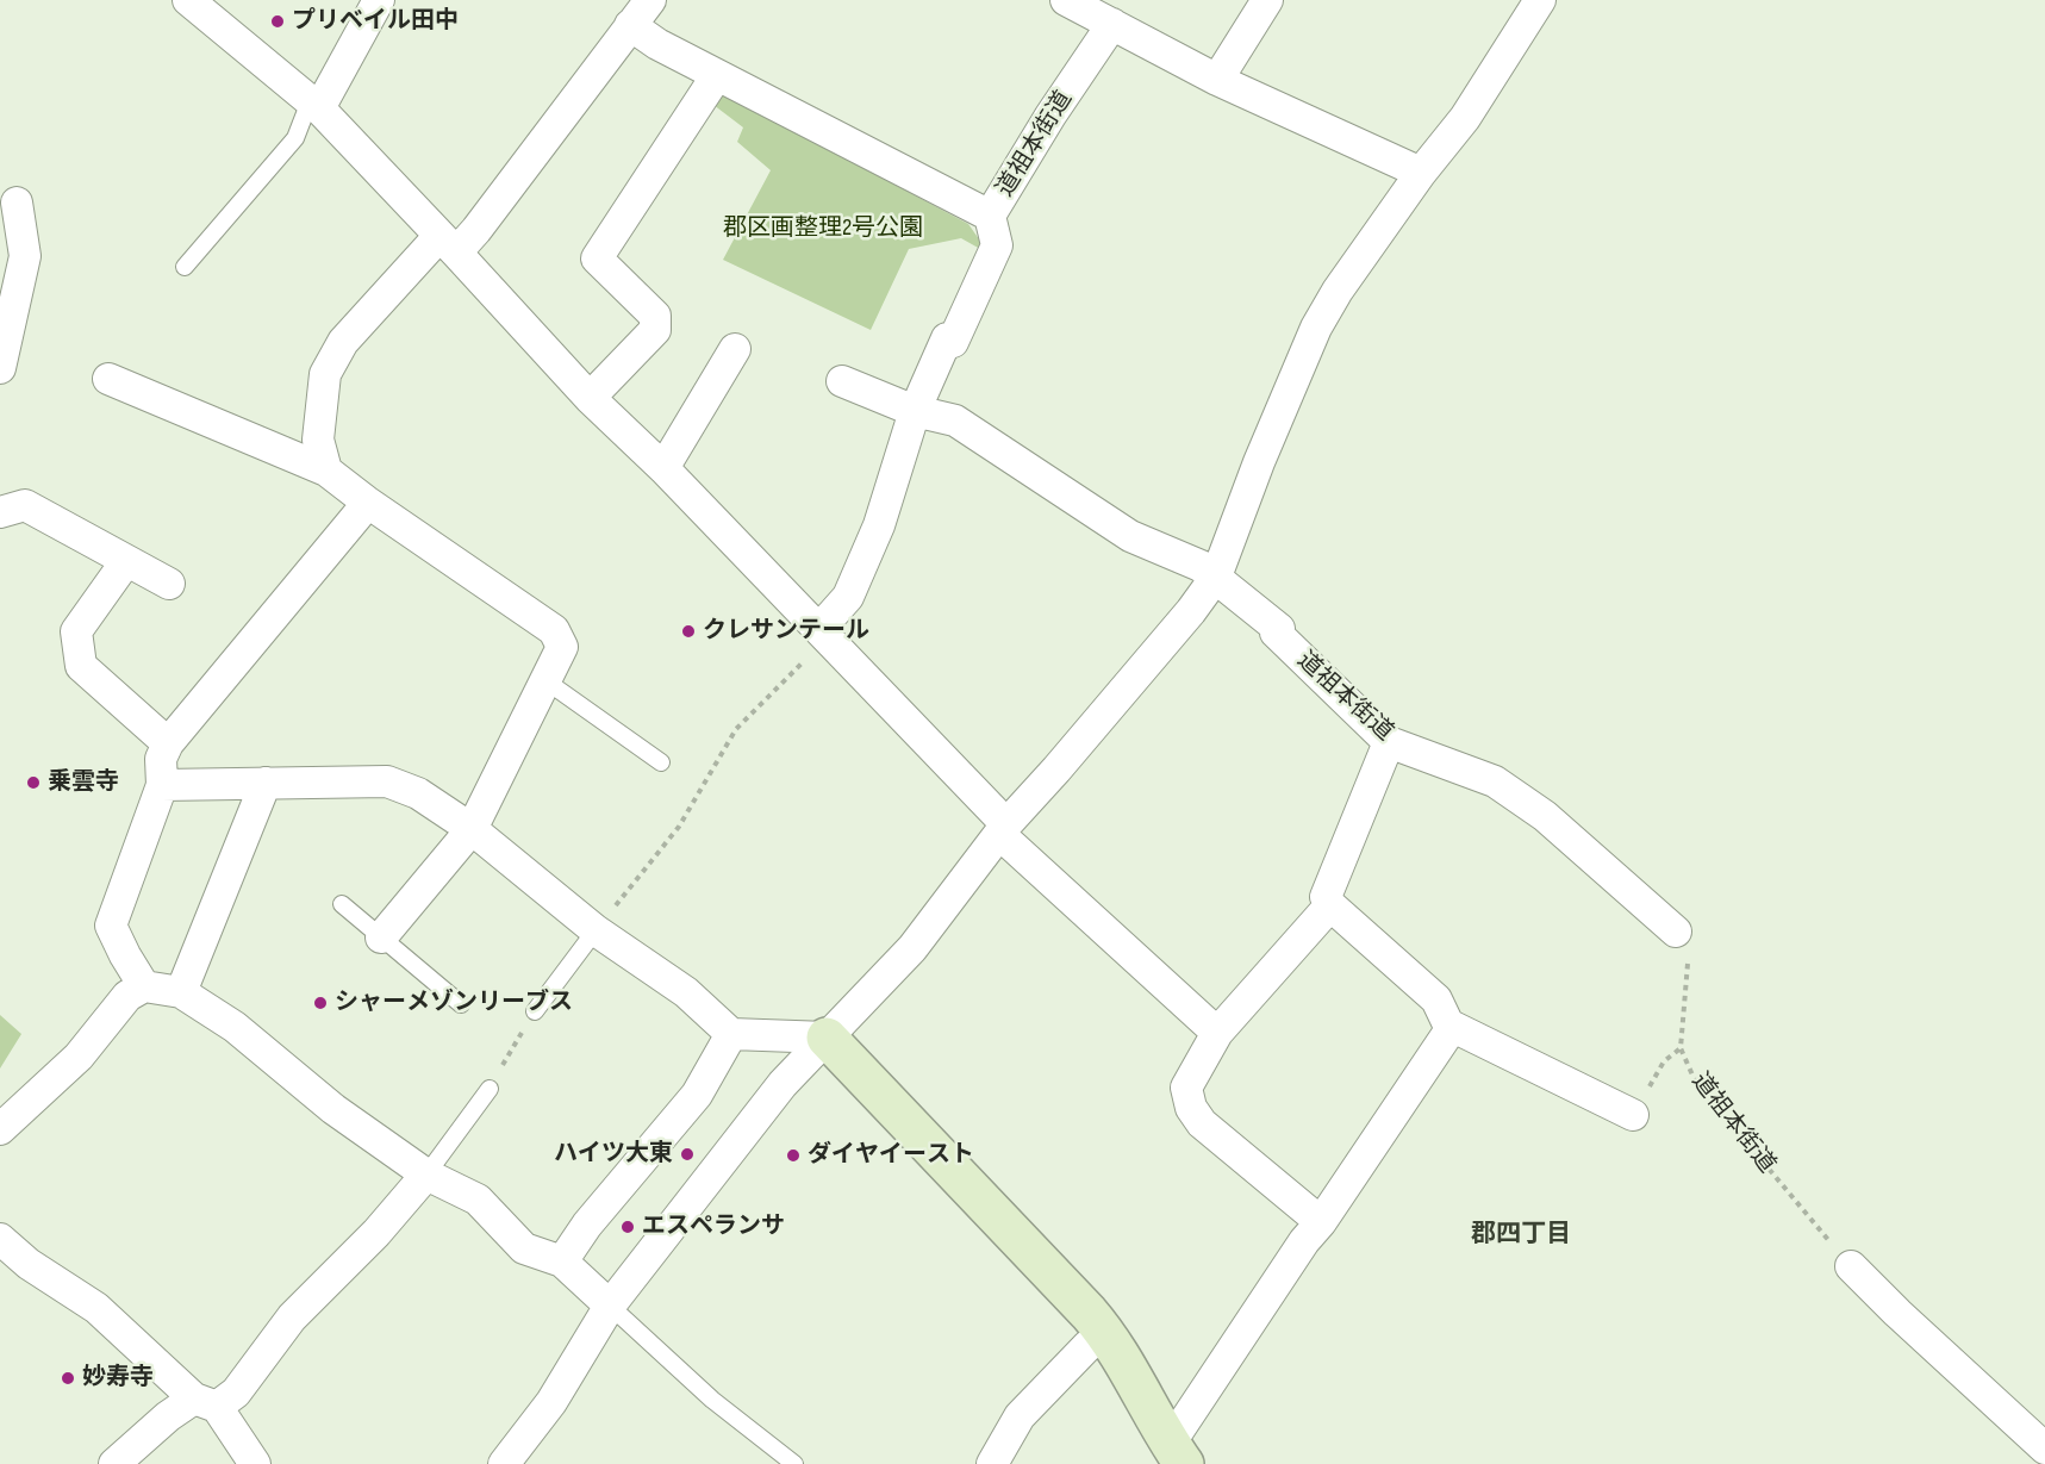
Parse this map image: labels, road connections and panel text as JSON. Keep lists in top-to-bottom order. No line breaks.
{"streets":{"street":["道祖本街道"]},"districts":["郡四丁目"],"parks":["郡区画整理2号公園"],"places":["プリベイル田中","クレサンテール","乗雲寺","シャーメゾンリーブス","ハイツ大東","ダイヤイースト","エスペランサ","妙寿寺"]}
